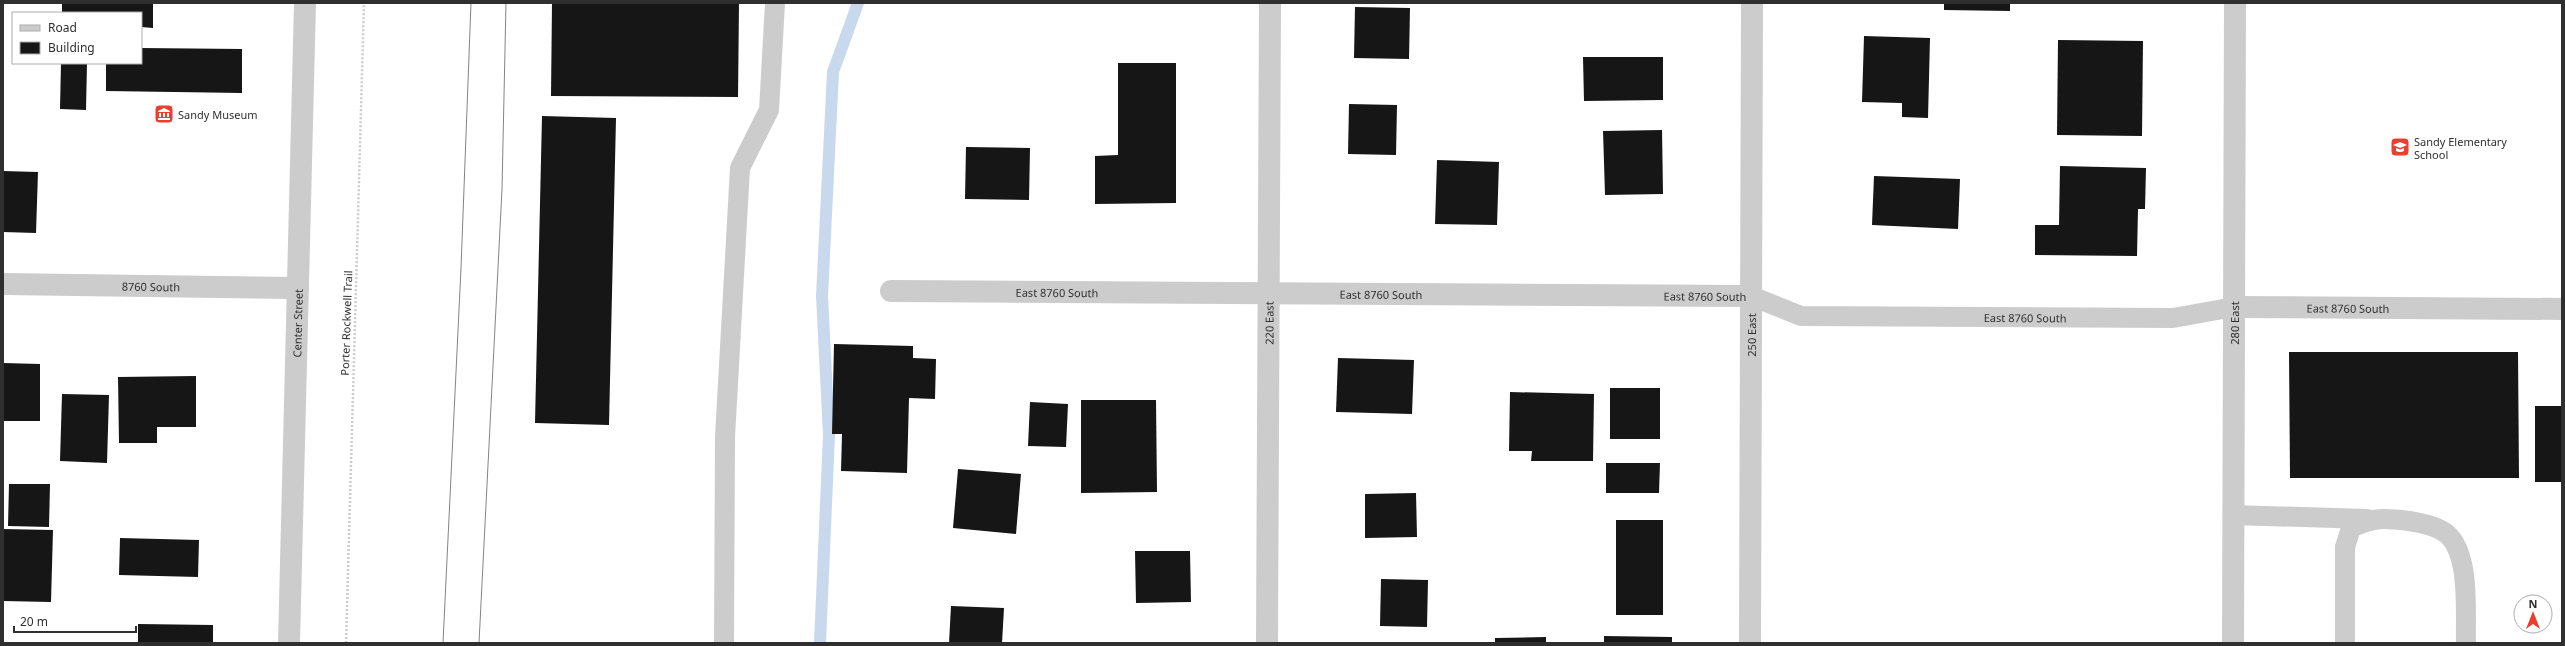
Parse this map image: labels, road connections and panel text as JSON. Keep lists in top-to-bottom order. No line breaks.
{"streets":{"street":["8760 South","East 8760 South","Center Street","220 East","280 East","250 East"],"path":["Porter Rockwell Trail"]},"crossings":[["8760 South","Center Street"],["East 8760 South","220 East"],["East 8760 South","280 East"],["East 8760 South","250 East"]],"places":{"museum":["Sandy Museum"],"school or university":["Sandy Elementary School"]},"legend":["Road","Building"],"scale_bar":"20 m","north":"top"}
